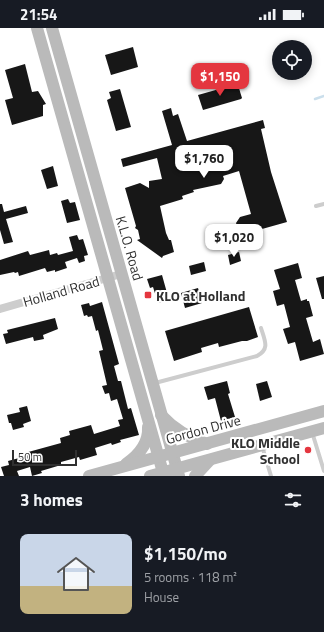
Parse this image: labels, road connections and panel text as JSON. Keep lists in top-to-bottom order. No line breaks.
{"streets":{"main road":["K.L.O. Road","Gordon Drive"],"street":["Holland Road"]},"crossings":[["K.L.O. Road","Holland Road"],["K.L.O. Road","Gordon Drive"]],"places":{"transit":["KLO at Holland"],"other":["KLO Middle School"]},"scale_bar":"50 m","page":{"status":"21:54","price":["$1,150","$1,760","$1,020"],"scale":"50 m","heading":"3 homes","list":[{"name":"$1,150/mo","note":"5 rooms · 118 m² · House"}]}}
